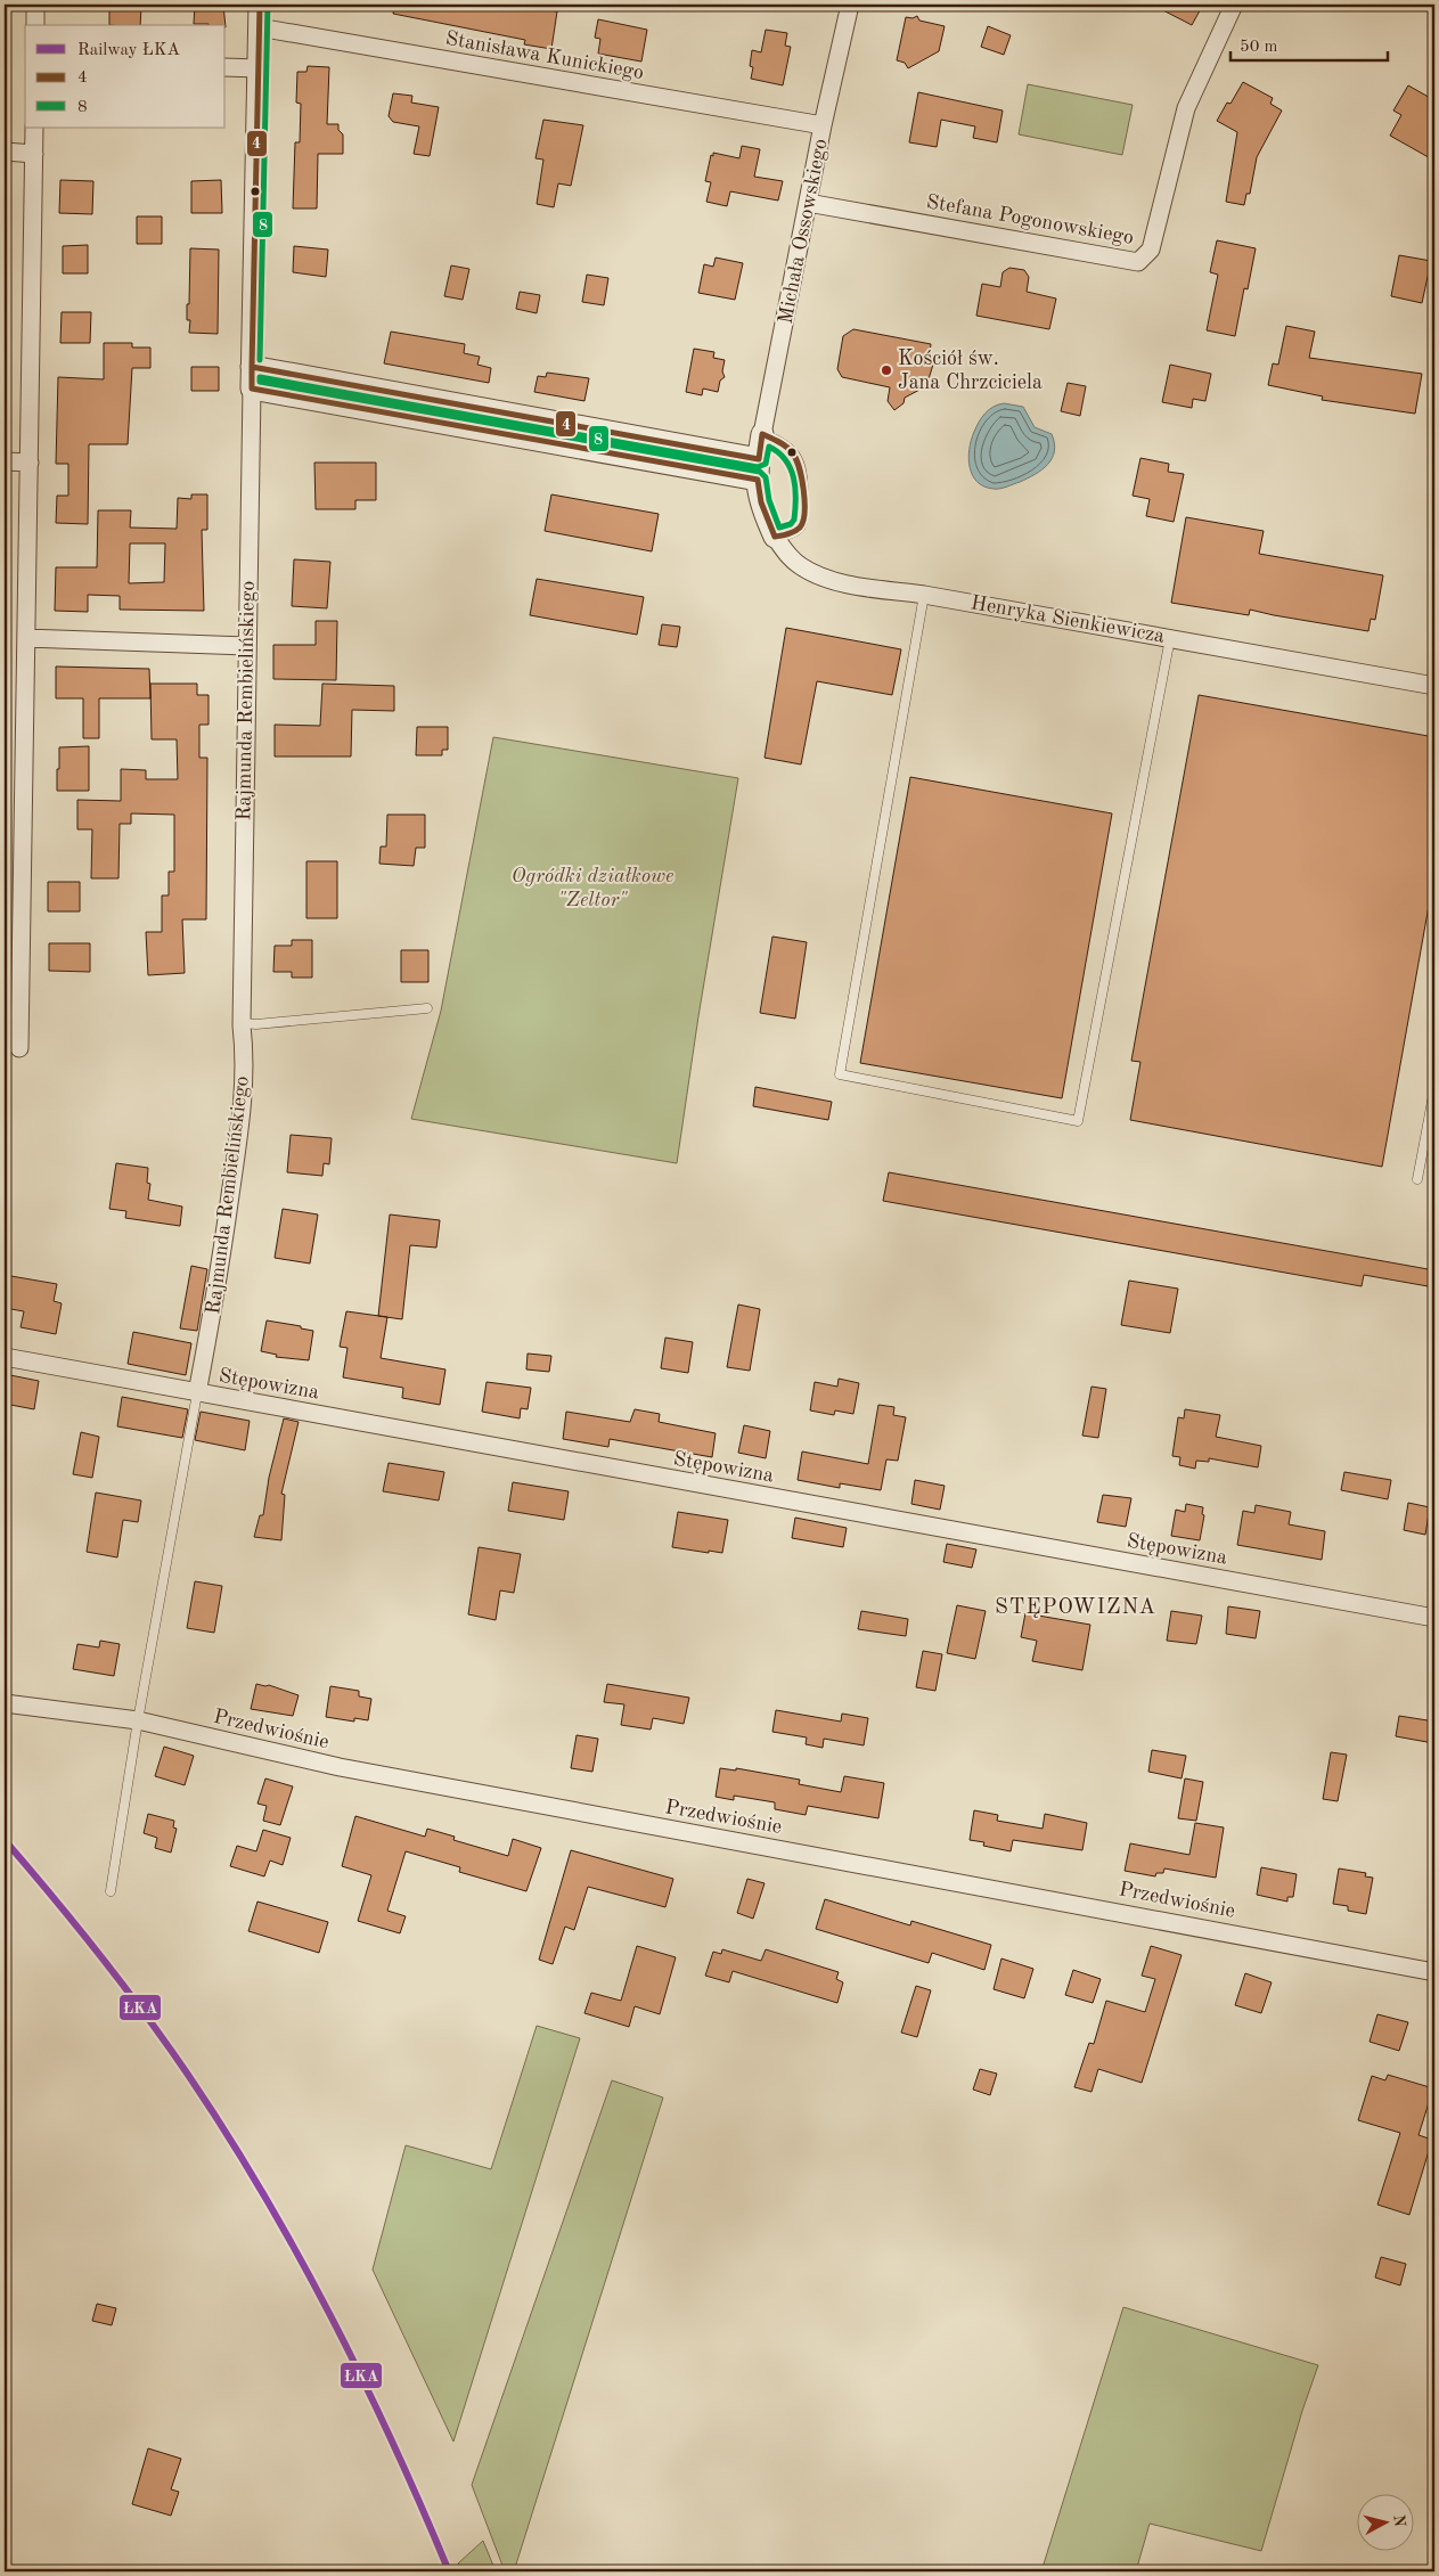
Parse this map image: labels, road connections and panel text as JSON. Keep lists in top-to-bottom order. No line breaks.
{"streets":{"street":["Stanisława Kunickiego","Stefana Pogonowskiego","Michała Ossowskiego","Henryka Sienkiewicza","Rajmunda Rembielińskiego","Stępowizna","Przedwiośnie"]},"crossings":[["Stanisława Kunickiego","Michała Ossowskiego"],["Stanisława Kunickiego","Rajmunda Rembielińskiego"],["Stefana Pogonowskiego","Michała Ossowskiego"],["Michała Ossowskiego","Henryka Sienkiewicza"],["Rajmunda Rembielińskiego","Stępowizna"]],"districts":["STĘPOWIZNA"],"parks":["Ogródki działkowe \"Zeltor\""],"places":["Kościół św. Jana Chrzciciela"],"lines":["transit line 4","transit line 8","rail line ŁKA"],"legend":["Railway ŁKA","4","8"],"scale_bar":"50 m","north":"right"}
